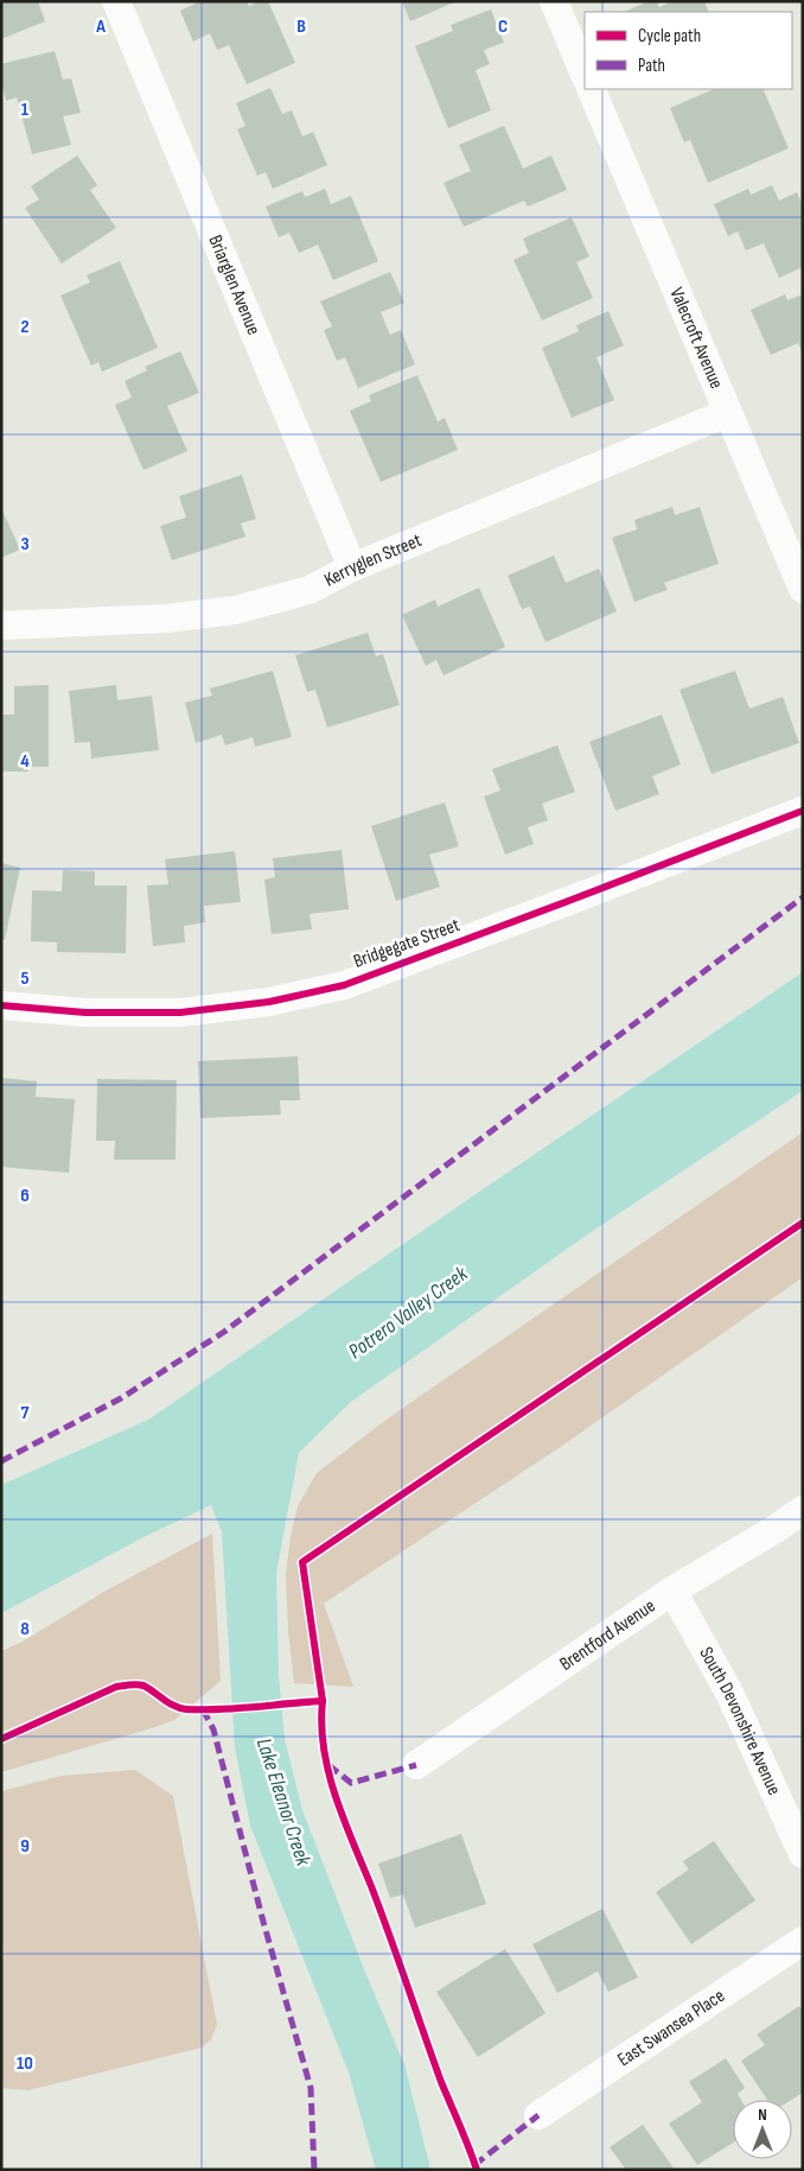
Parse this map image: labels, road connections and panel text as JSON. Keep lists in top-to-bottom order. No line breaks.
{"streets":{"street":["Briarglen Avenue","Valecroft Avenue","Kerryglen Street","Bridgegate Street","Brentford Avenue","South Devonshire Avenue","East Swansea Place"]},"crossings":[["Briarglen Avenue","Kerryglen Street"],["Valecroft Avenue","Kerryglen Street"],["Brentford Avenue","South Devonshire Avenue"]],"water":["Potrero Valley Creek","Lake Eleanor Creek"],"legend":["Cycle path","Path"],"north":"top","grid":{"columns":["A","B","C"],"rows":["1","2","3","4","5","6","7","8","9","10"]}}
